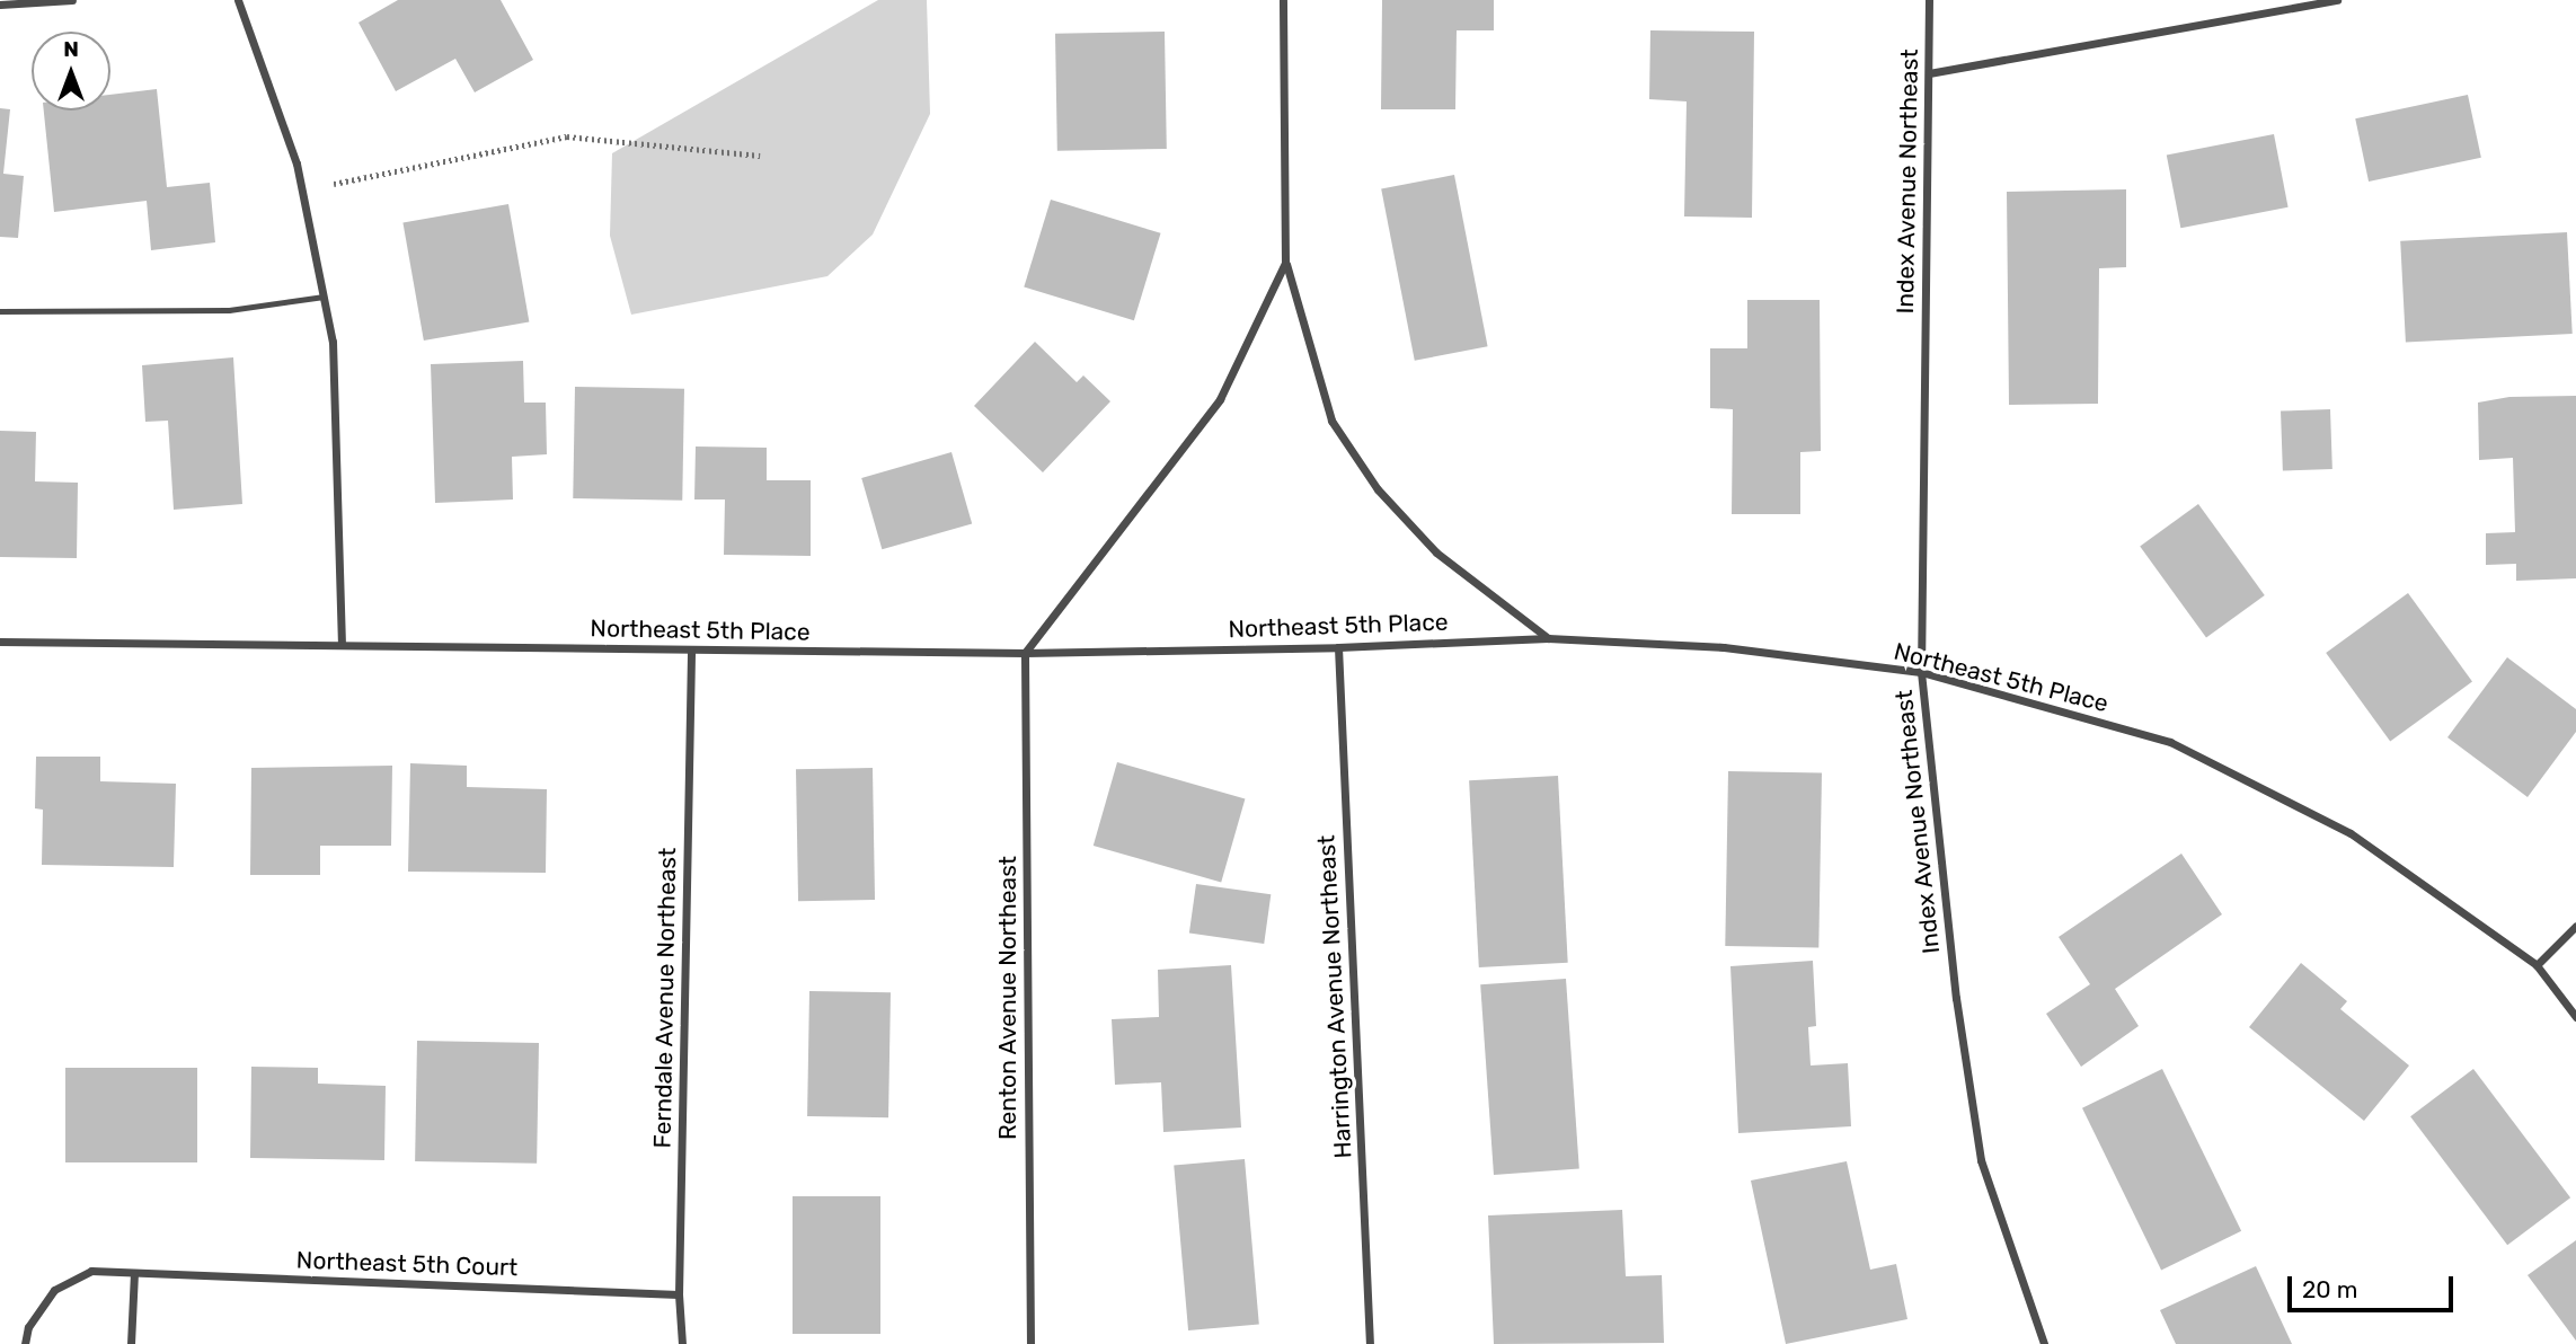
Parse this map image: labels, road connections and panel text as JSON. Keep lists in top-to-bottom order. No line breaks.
{"streets":{"street":["Index Avenue Northeast","Northeast 5th Place","Harrington Avenue Northeast","Ferndale Avenue Northeast","Renton Avenue Northeast","Northeast 5th Court"]},"crossings":[["Index Avenue Northeast","Northeast 5th Place"],["Northeast 5th Place","Harrington Avenue Northeast"],["Northeast 5th Place","Ferndale Avenue Northeast"],["Northeast 5th Place","Renton Avenue Northeast"],["Ferndale Avenue Northeast","Northeast 5th Court"]],"scale_bar":"20 m","north":"top"}
